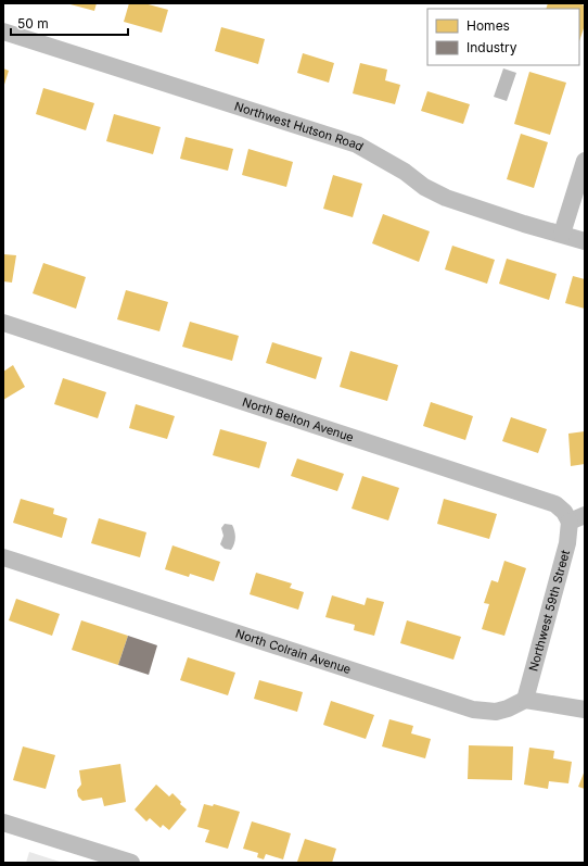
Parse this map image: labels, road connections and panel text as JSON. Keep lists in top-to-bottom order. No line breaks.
{"streets":{"street":["Northwest Hutson Road","North Belton Avenue","Northwest 59th Street","North Colrain Avenue"]},"crossings":[["North Belton Avenue","Northwest 59th Street"],["Northwest 59th Street","North Colrain Avenue"]],"legend":["Homes","Industry"],"scale_bar":"50 m"}
